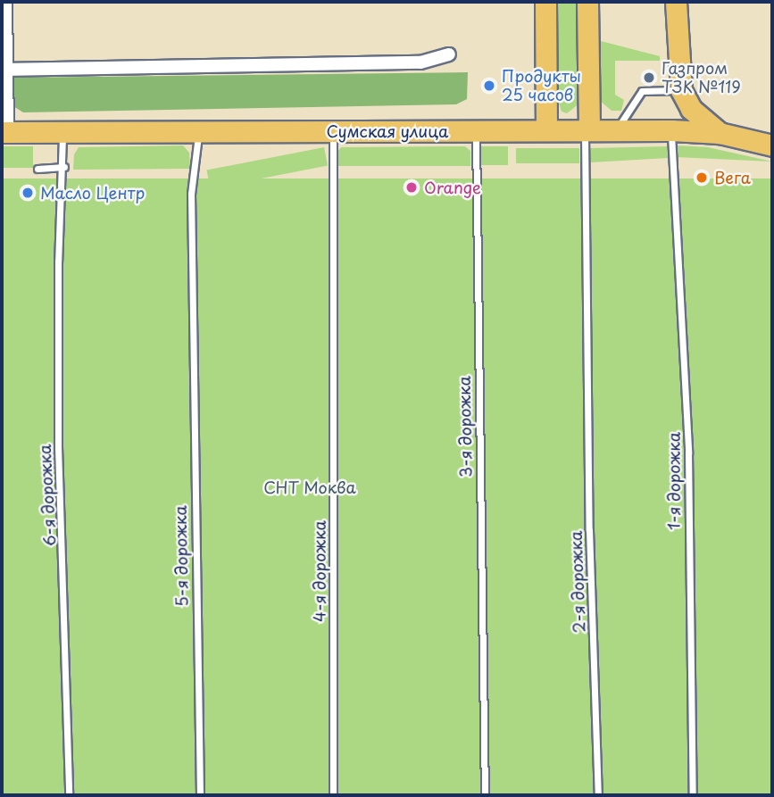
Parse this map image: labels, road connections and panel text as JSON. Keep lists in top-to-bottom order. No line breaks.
{"streets":{"main road":["Сумская улица"],"lane":["3-я дорожка","1-я дорожка","6-я дорожка","5-я дорожка","4-я дорожка","2-я дорожка"]},"crossings":[["Сумская улица","3-я дорожка"],["Сумская улица","1-я дорожка"],["Сумская улица","6-я дорожка"],["Сумская улица","5-я дорожка"],["Сумская улица","4-я дорожка"],["Сумская улица","2-я дорожка"]],"parks":["СНТ Моква"],"places":["Газпром ТЗК №119","Продукты 25 часов","Вега","Orange","Масло Центр"]}
